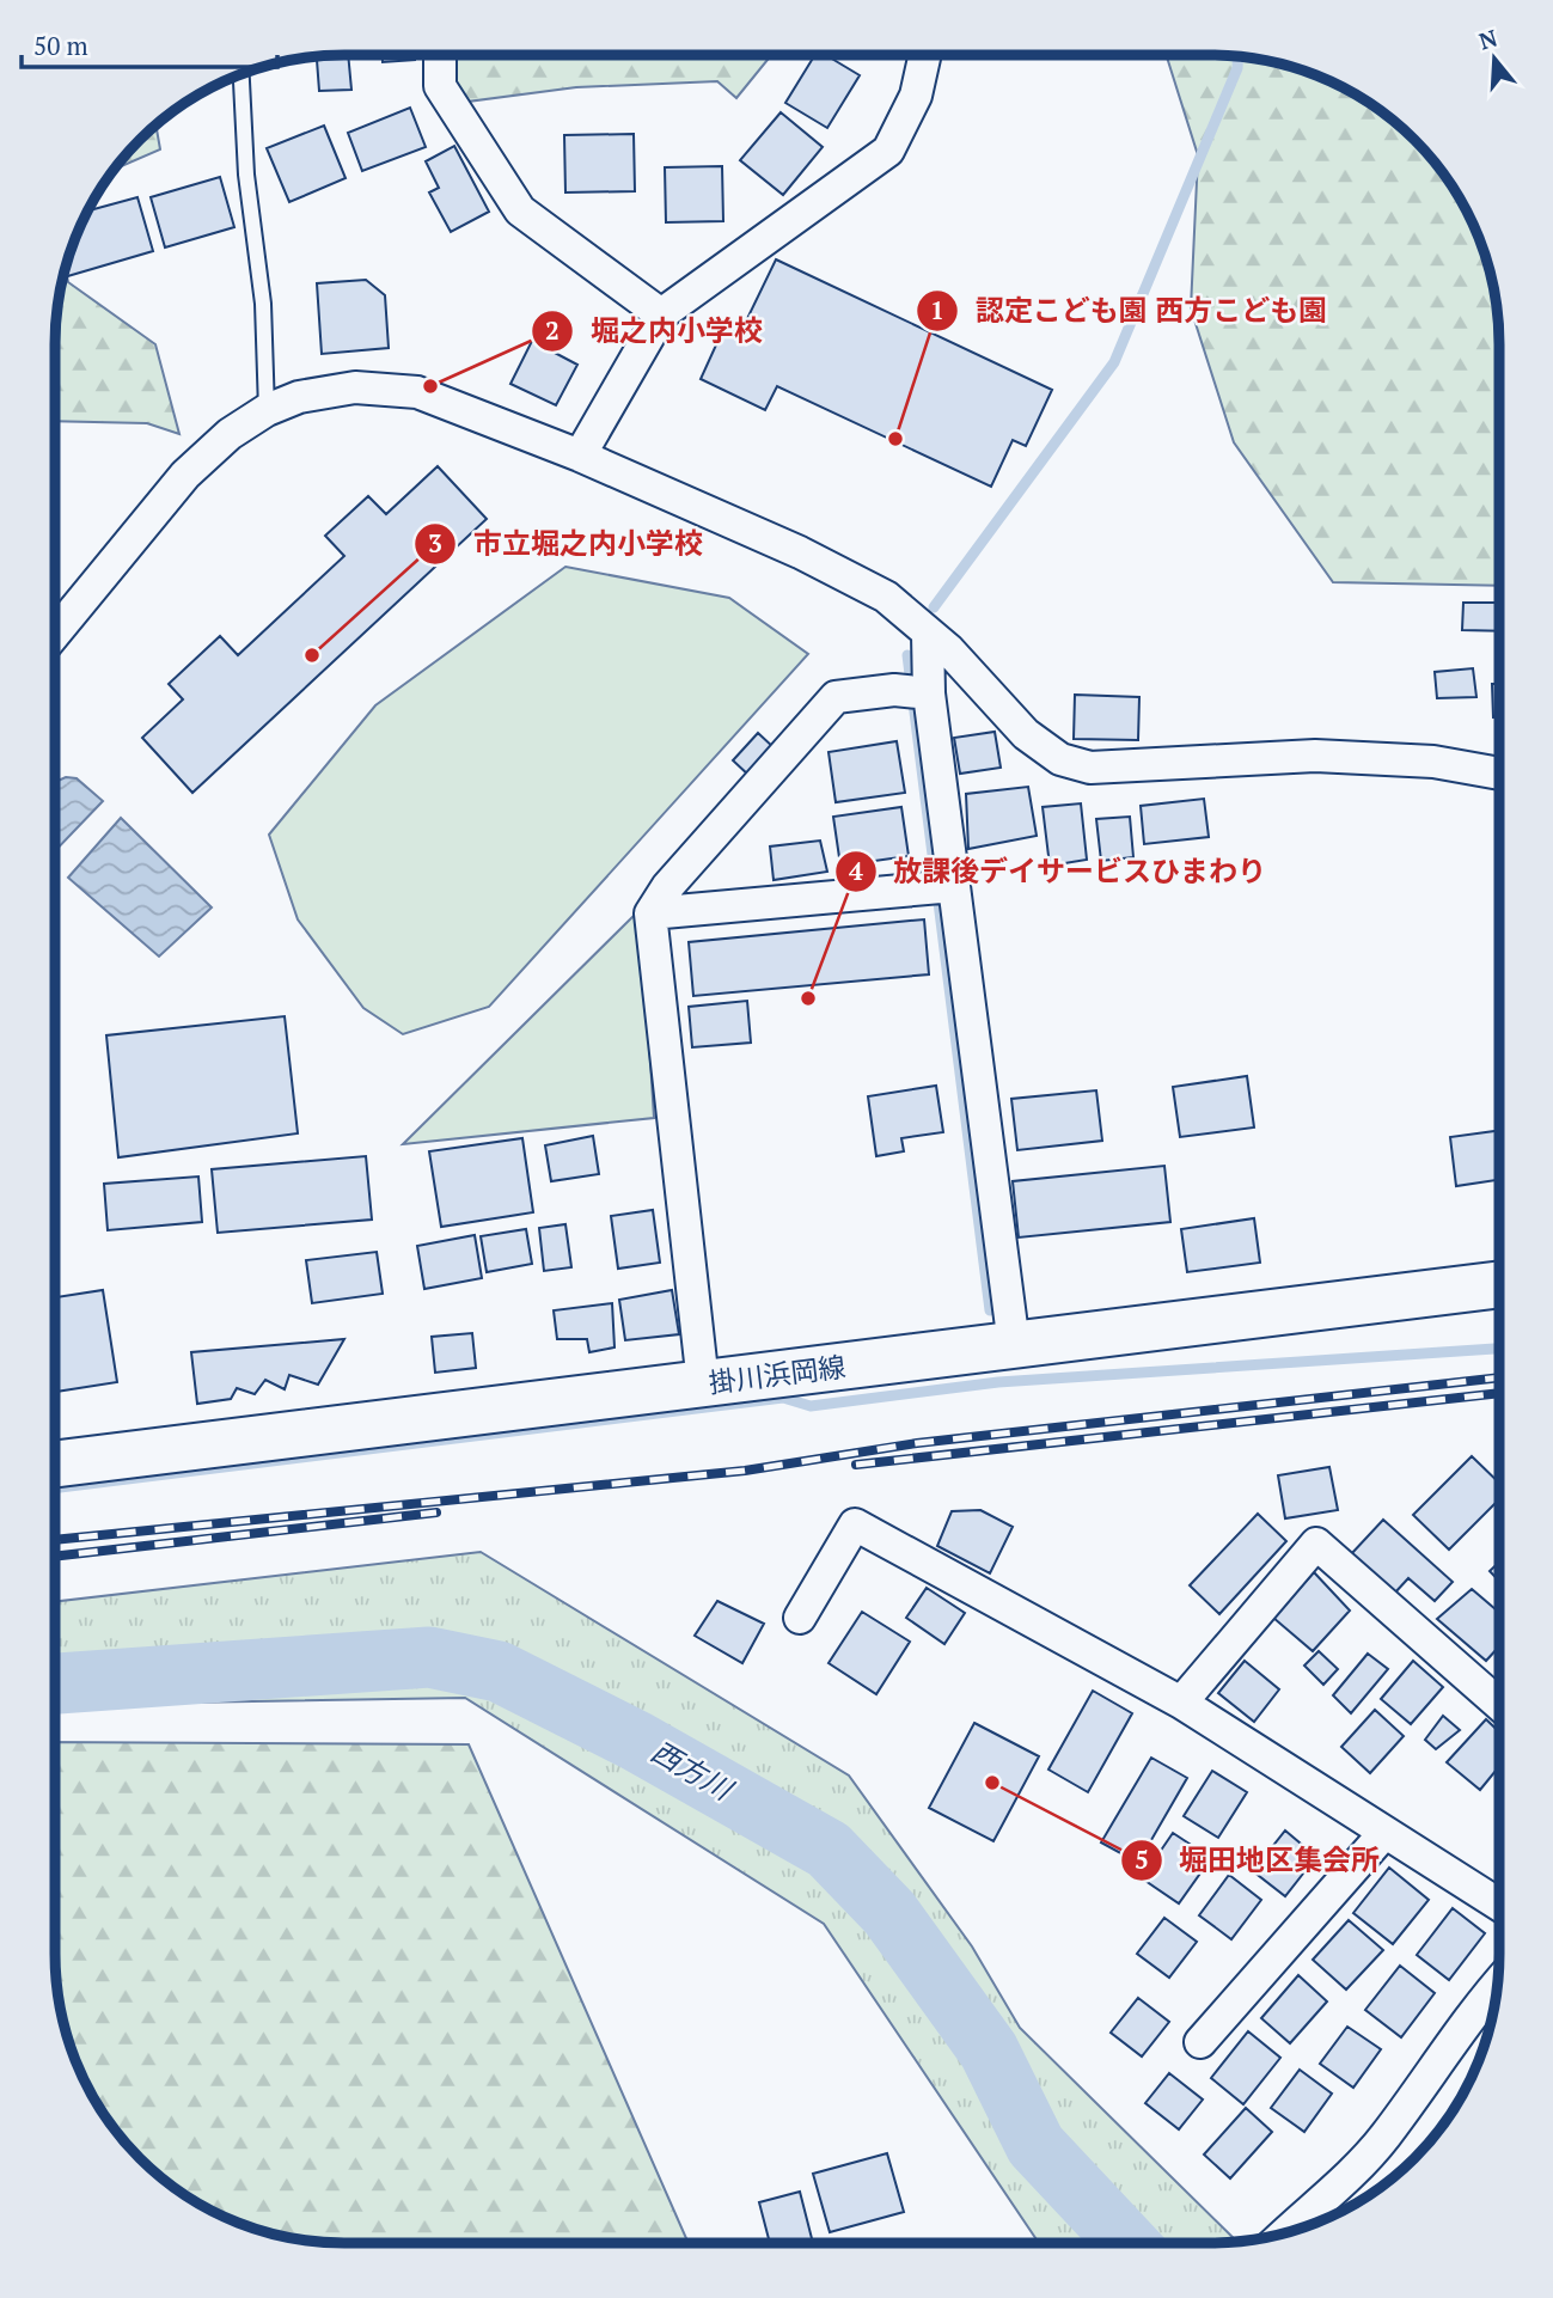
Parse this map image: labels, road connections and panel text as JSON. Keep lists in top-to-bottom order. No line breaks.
{"streets":{"main road":["掛川浜岡線"]},"water":["西方川"],"places":["堀之内小学校","認定こども園 西方こども園","市立堀之内小学校","放課後デイサービスひまわり","堀田地区集会所"],"scale_bar":"50 m","north":"top"}
